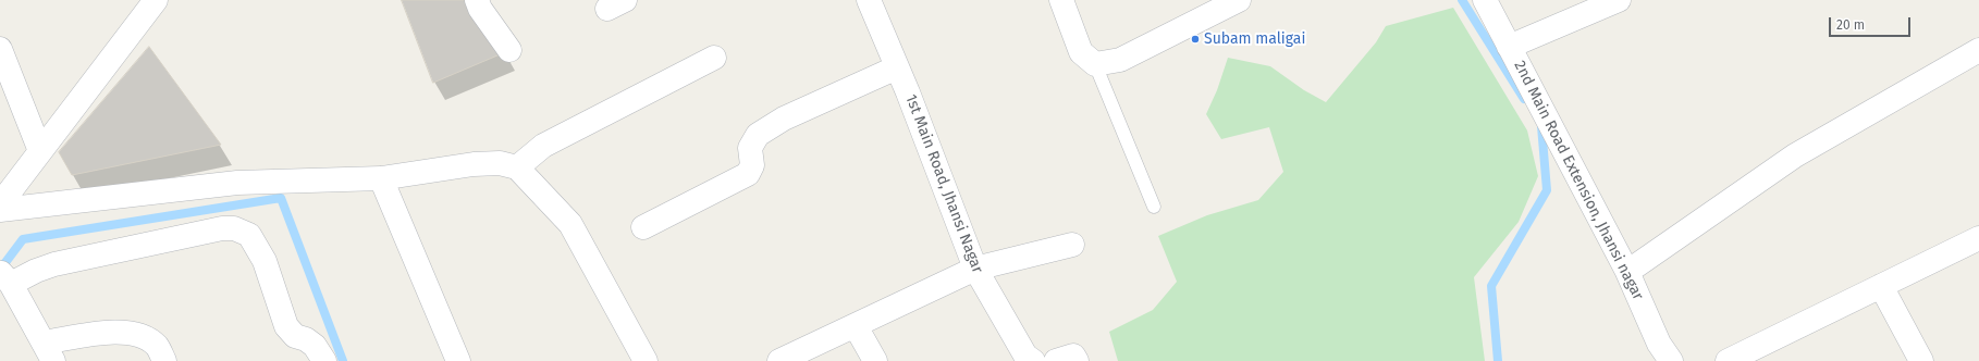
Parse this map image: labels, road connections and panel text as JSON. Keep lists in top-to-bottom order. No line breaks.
{"streets":{"street":["2nd Main Road Extension, Jhansi nagar","1st Main Road, Jhansi Nagar"]},"places":["Subam maligai"],"scale_bar":"20 m"}
